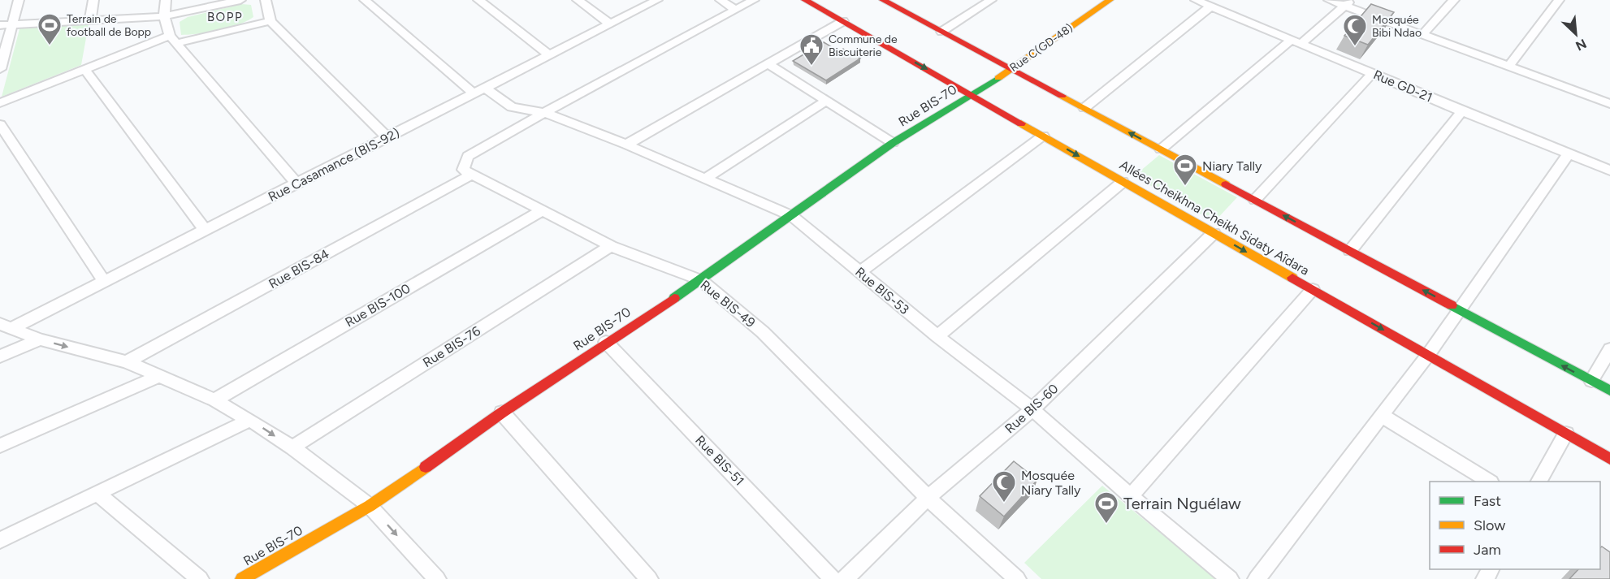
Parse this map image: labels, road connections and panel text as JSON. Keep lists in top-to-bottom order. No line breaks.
{"streets":{"main road":["Rue C(GD-48)","Rue BIS-70","Allées Cheikhna Cheikh Sidaty Aîdara"],"street":["Rue GD-21","Rue Casamance (BIS-92)","Rue BIS-84","Rue BIS-53","Rue BIS-49","Rue BIS-100","Rue BIS-76","Rue BIS-60","Rue BIS-51"]},"crossings":[["Rue C(GD-48)","Rue BIS-70"],["Rue C(GD-48)","Allées Cheikhna Cheikh Sidaty Aîdara"],["Rue BIS-70","Allées Cheikhna Cheikh Sidaty Aîdara"],["Rue BIS-70","Rue BIS-53"],["Rue BIS-70","Rue BIS-49"],["Rue BIS-70","Rue BIS-51"],["Rue Casamance (BIS-92)","Rue BIS-53"],["Allées Cheikhna Cheikh Sidaty Aîdara","Rue BIS-60"],["Rue BIS-84","Rue BIS-49"],["Rue BIS-53","Rue BIS-60"],["Rue BIS-49","Rue BIS-100"],["Rue BIS-49","Rue BIS-76"],["Rue BIS-49","Rue BIS-60"]],"districts":["BOPP"],"places":{"sports":["Terrain de football de Bopp","Niary Tally","Terrain Nguélaw"],"mosque":["Mosquée Bibi Ndao","Mosquée Niary Tally"],"public building":["Commune de Biscuiterie"]},"legend":["Fast","Slow","Jam"],"north":"bottom right"}
